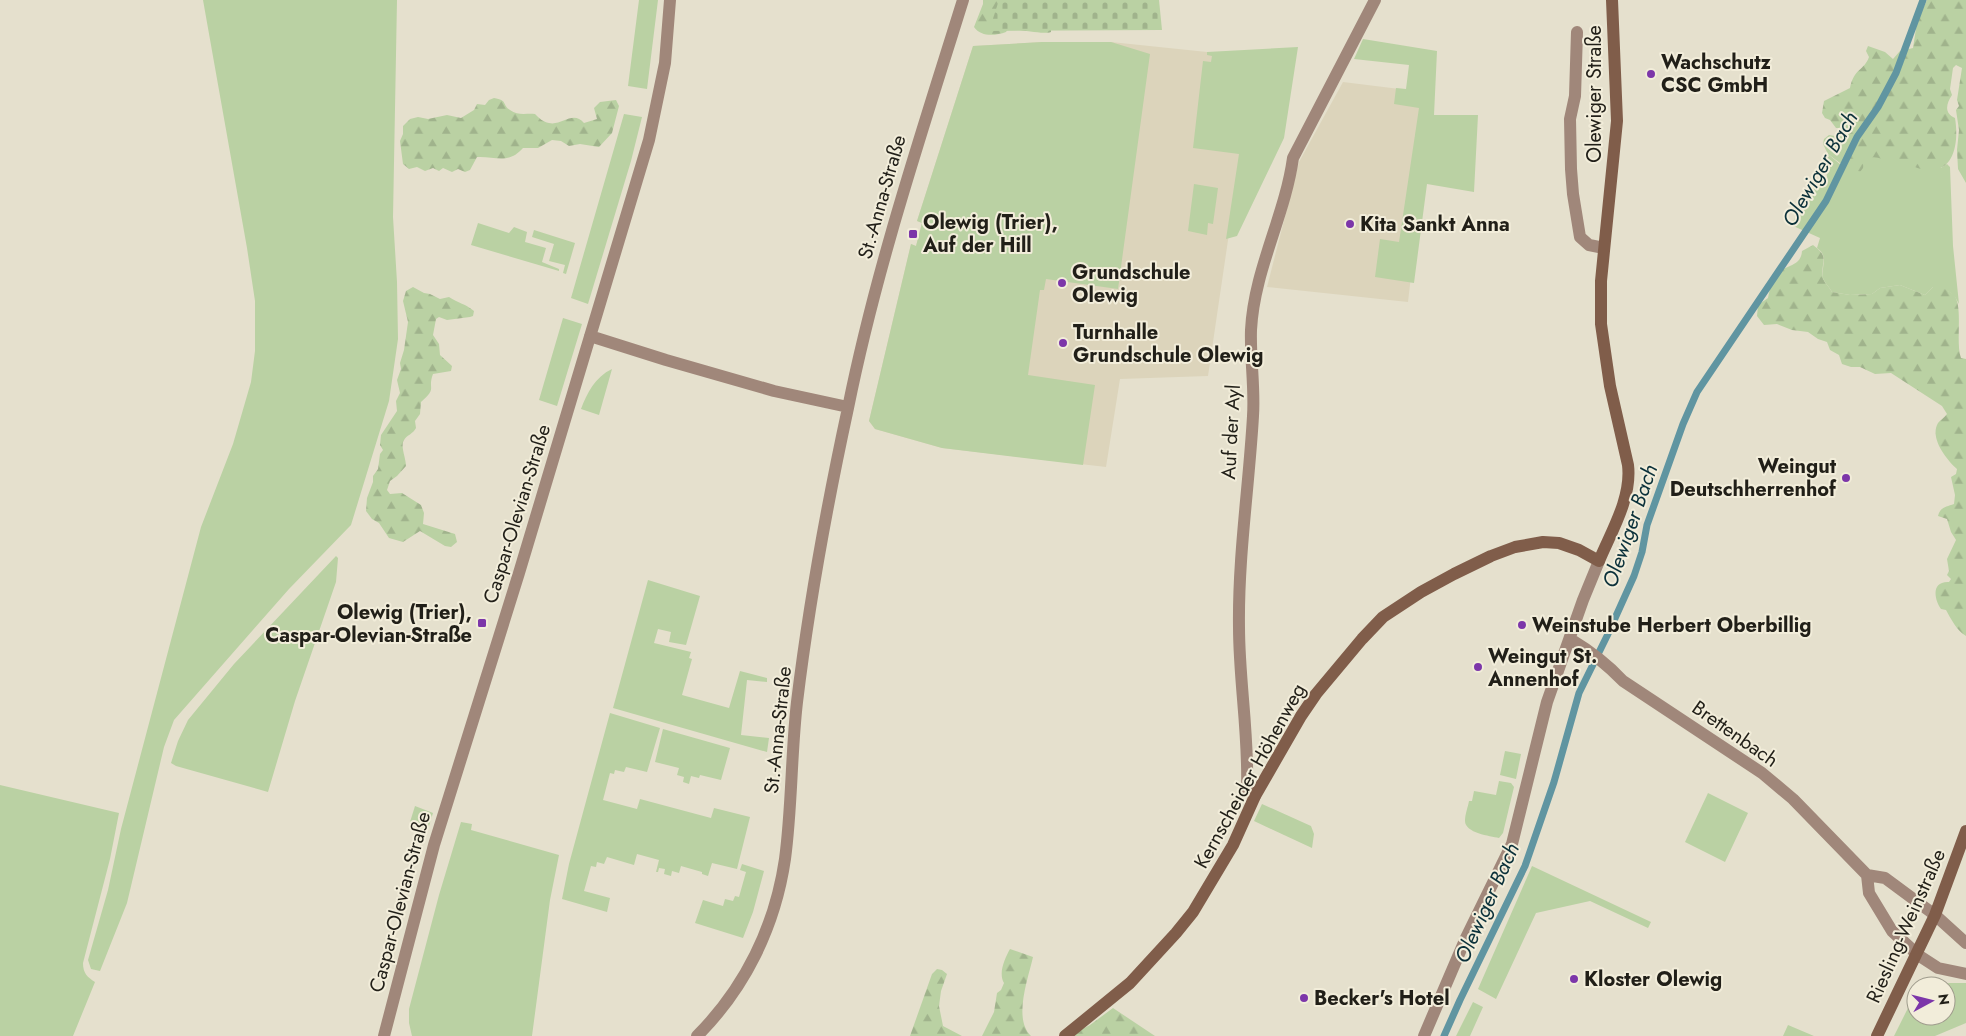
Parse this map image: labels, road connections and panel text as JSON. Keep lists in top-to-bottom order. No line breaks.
{"streets":{"street":["Olewiger Straße","St.-Anna-Straße","Auf der Ayl","Caspar-Olevian-Straße","Brettenbach","Kernscheider Höhenweg","Riesling-Weinstraße"]},"crossings":[["Olewiger Straße","Brettenbach"],["Olewiger Straße","Kernscheider Höhenweg"],["Auf der Ayl","Kernscheider Höhenweg"],["Brettenbach","Riesling-Weinstraße"]],"water":["Olewiger Bach"],"places":{"other":["Wachschutz CSC GmbH","Kita Sankt Anna","Grundschule Olewig","Turnhalle Grundschule Olewig","Weingut Deutschherrenhof","Weinstube Herbert Oberbillig","Weingut St. Annenhof","Kloster Olewig","Becker's Hotel"],"transit":["Olewig (Trier), Auf der Hill","Olewig (Trier), Caspar-Olevian-Straße"]},"north":"right"}
